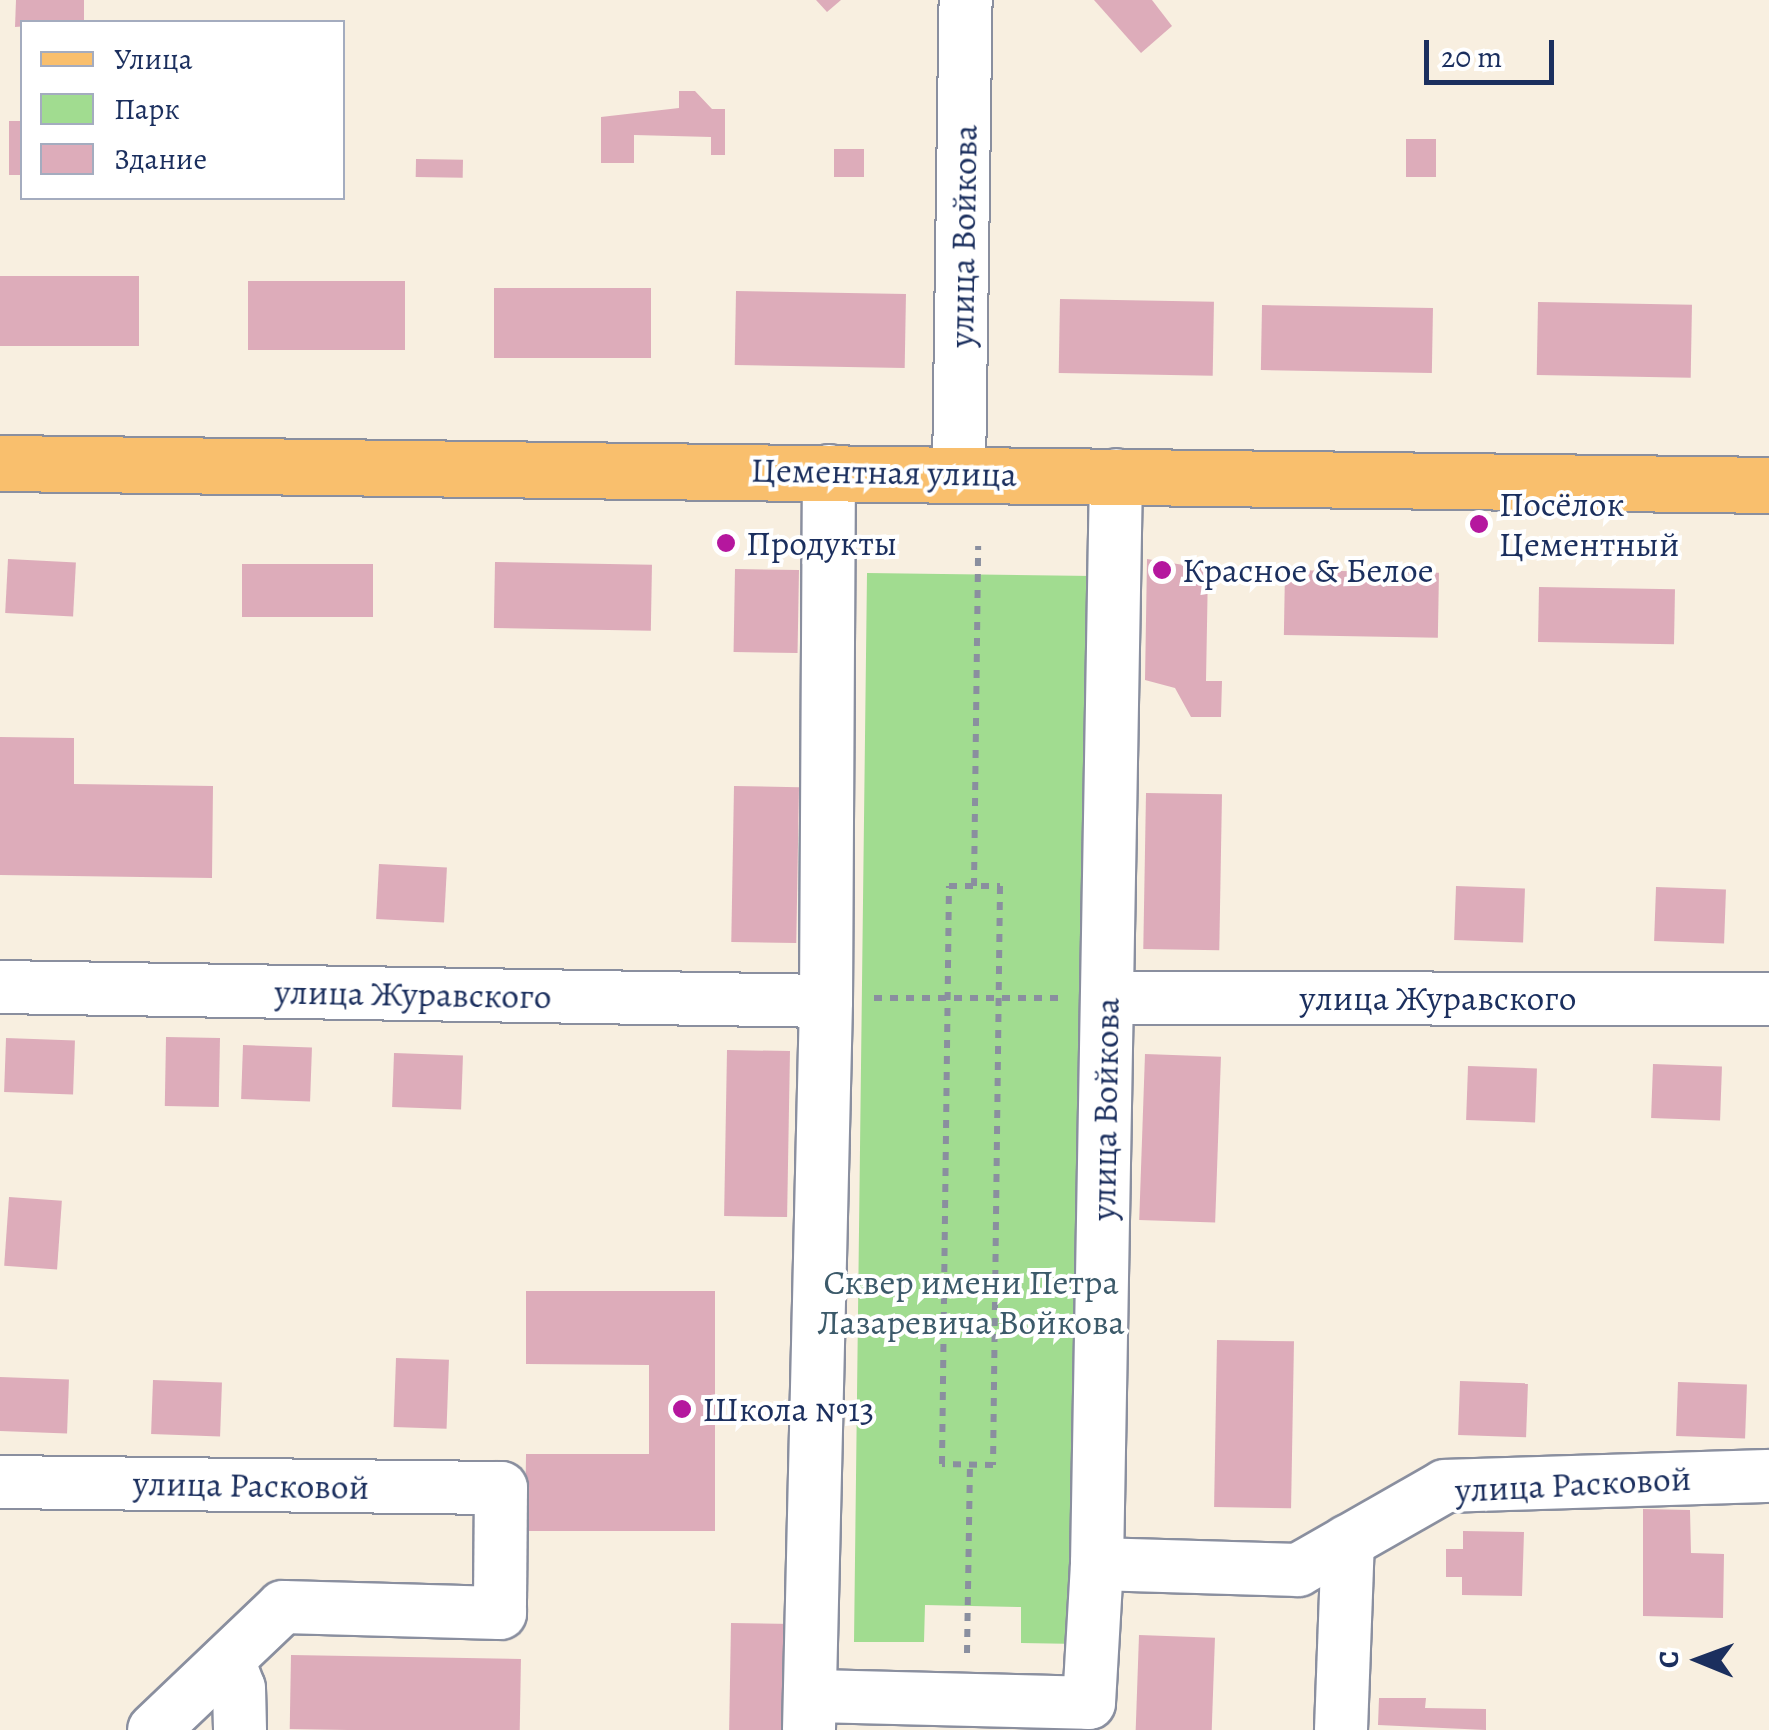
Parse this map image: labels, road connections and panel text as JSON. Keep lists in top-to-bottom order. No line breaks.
{"streets":{"main road":["Цементная улица"],"street":["улица Войкова","улица Журавского","улица Расковой"]},"crossings":[["улица Войкова","Цементная улица"],["улица Войкова","улица Журавского"],["улица Войкова","улица Расковой"]],"parks":["Сквер имени Петра Лазаревича Войкова"],"places":["Посёлок Цементный","Продукты","Красное & Белое","Школа №13"],"legend":["Улица","Парк","Здание"],"scale_bar":"20 m","north":"left"}
